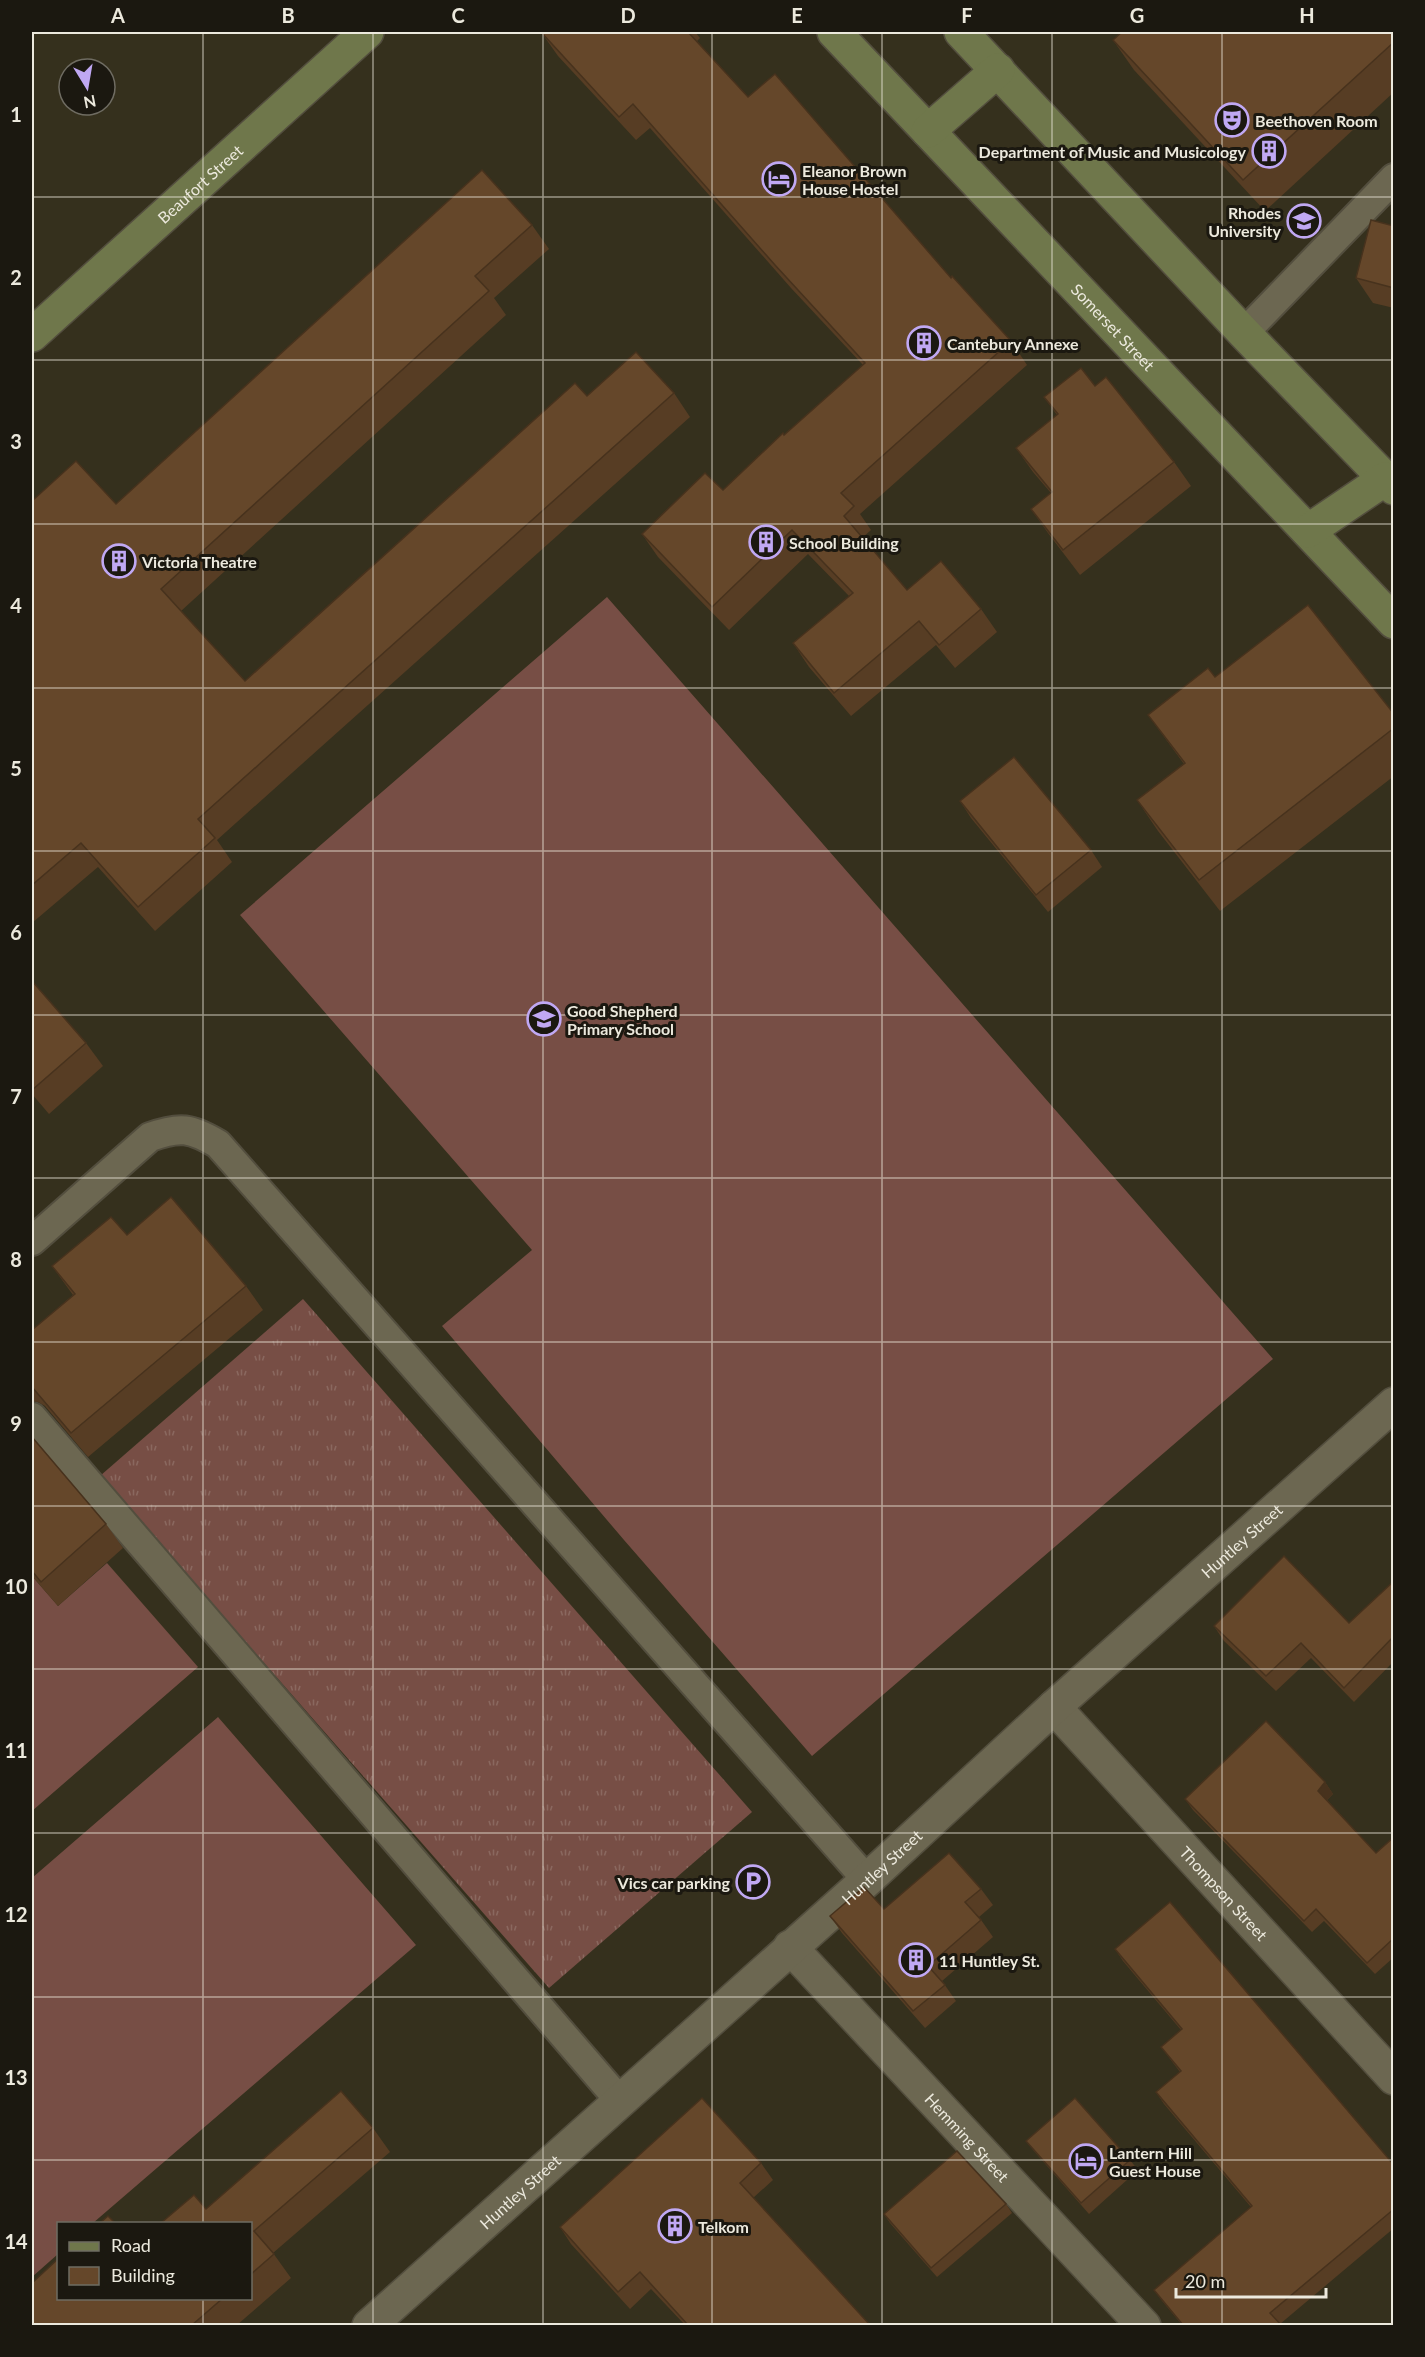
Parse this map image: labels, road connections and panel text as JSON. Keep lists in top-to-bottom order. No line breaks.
{"streets":{"main road":["Beaufort Street","Somerset Street"],"street":["Huntley Street","Thompson Street","Hemming Street"]},"crossings":[["Huntley Street","Thompson Street"],["Huntley Street","Hemming Street"]],"places":{"theatre":["Beethoven Room"],"building":["Department of Music and Musicology","Cantebury Annexe","School Building","Victoria Theatre","11 Huntley St.","Telkom"],"hotel":["Eleanor Brown House Hostel","Lantern Hill Guest House"],"school or university":["Rhodes University","Good Shepherd Primary School"],"parking":["Vics car parking"]},"legend":["Road","Building"],"scale_bar":"20 m","north":"bottom","grid":{"columns":["A","B","C","D","E","F","G","H"],"rows":["1","2","3","4","5","6","7","8","9","10","11","12","13","14"]}}
